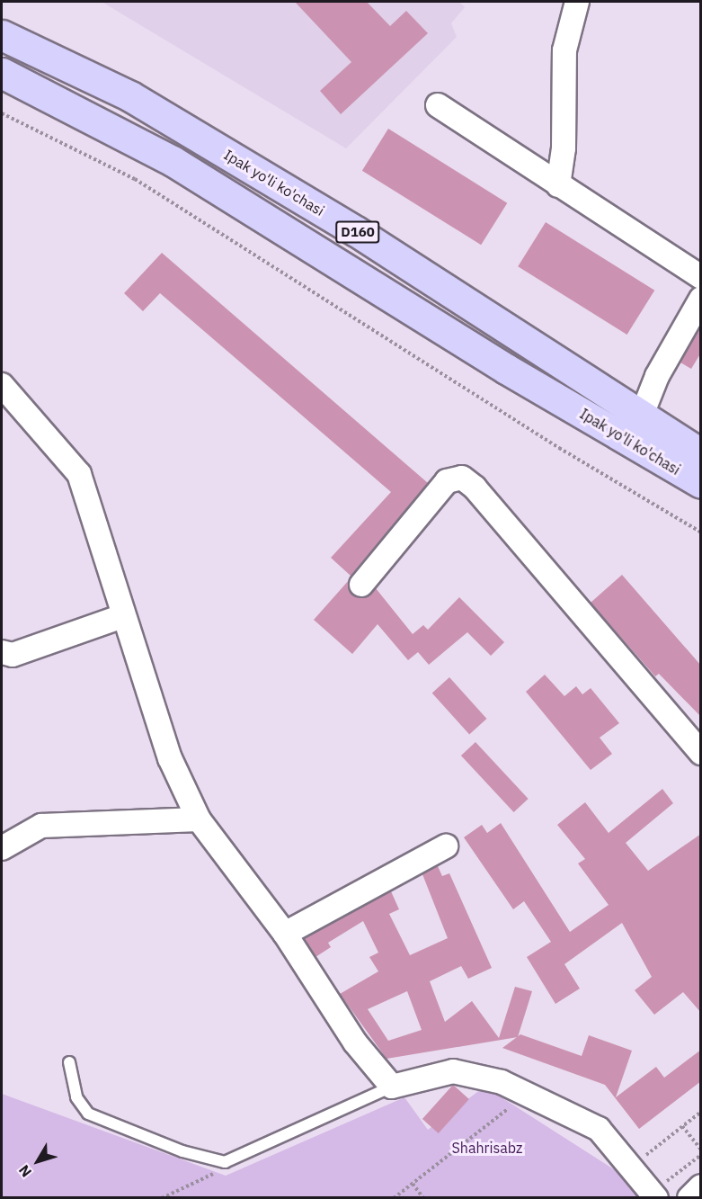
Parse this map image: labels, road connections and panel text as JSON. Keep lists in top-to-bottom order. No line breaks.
{"streets":{"main road":["Ipak yo'li ko'chasi","D160"]},"parks":["Shahrisabz"],"north":"bottom left"}
